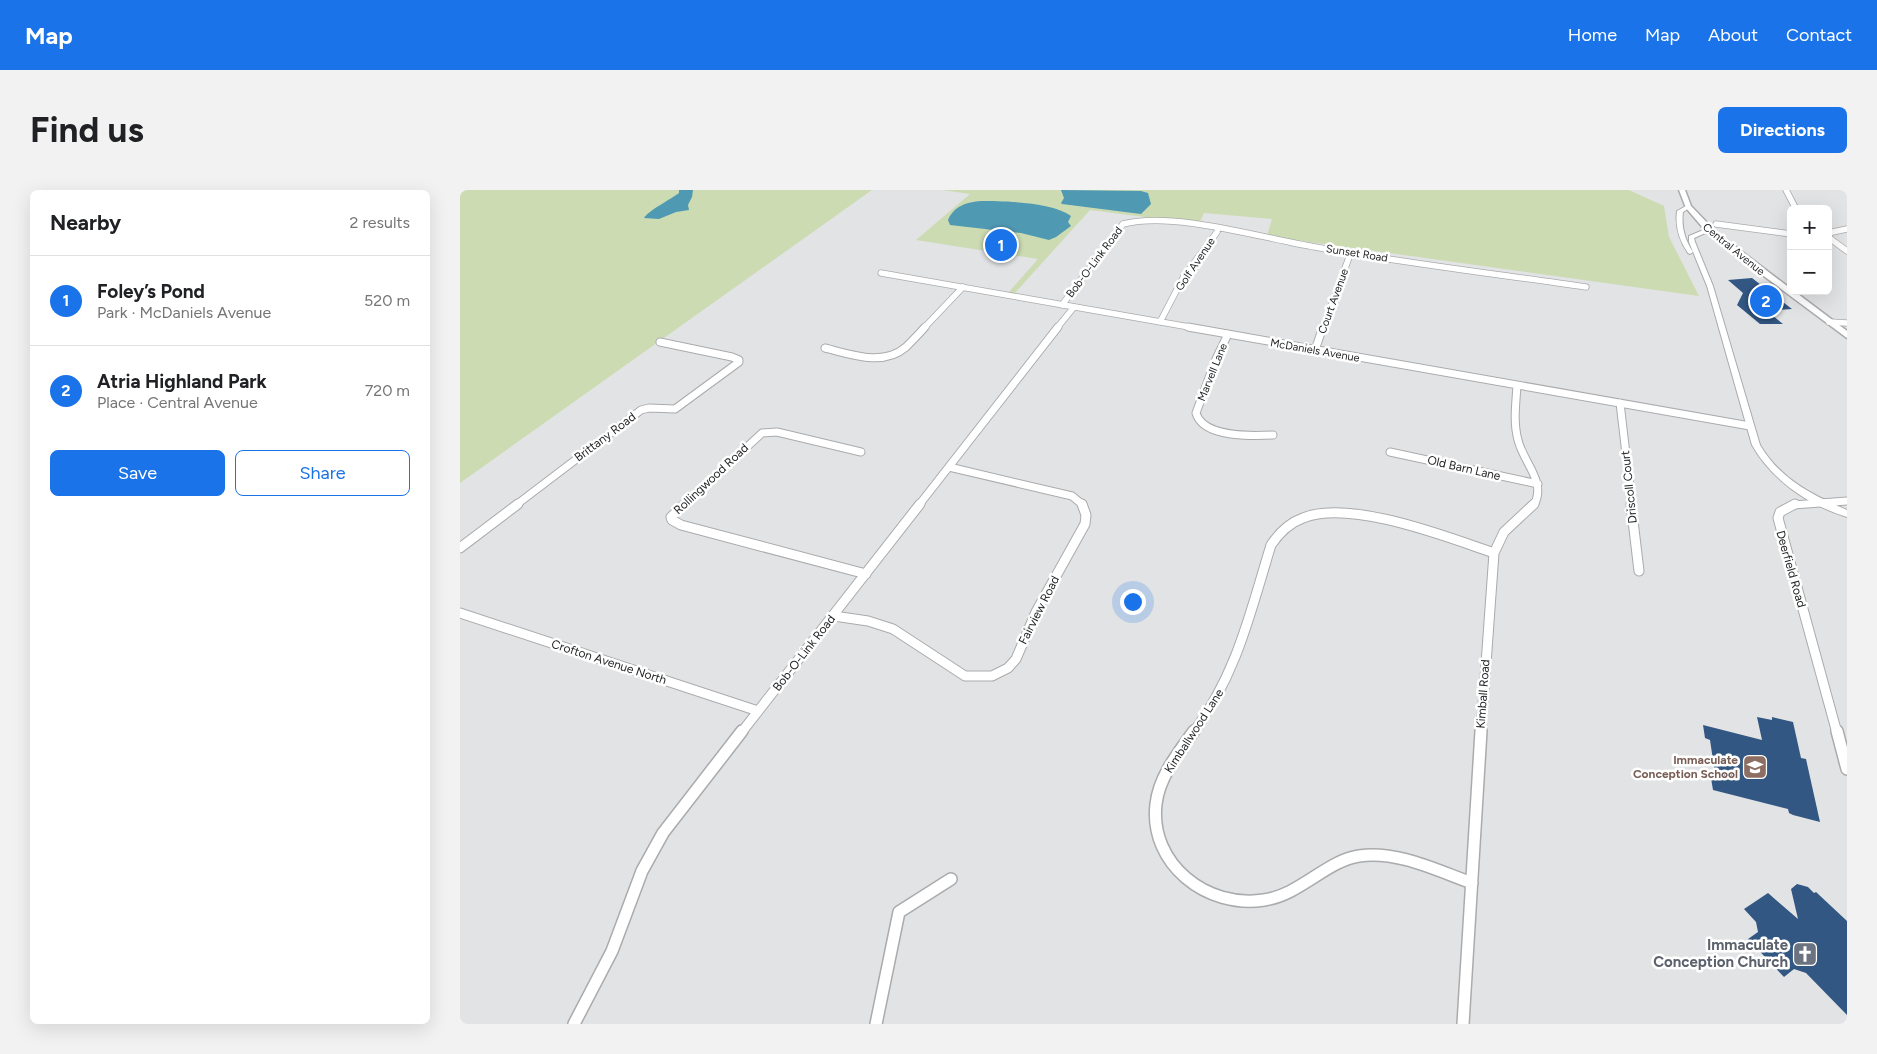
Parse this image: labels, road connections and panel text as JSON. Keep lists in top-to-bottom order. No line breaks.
{"streets":{"main road":["Central Avenue"],"street":["Sunset Road","Bob-O-Link Road","Golf Avenue","Court Avenue","McDaniels Avenue","Marvell Lane","Brittany Road","Old Barn Lane","Rollingwood Road","Driscoll Court","Deerfield Road","Fairview Road","Crofton Avenue North","Kimball Road","Kimballwood Lane"]},"crossings":[["Sunset Road","Bob-O-Link Road"],["Sunset Road","Court Avenue"],["Bob-O-Link Road","McDaniels Avenue"],["Bob-O-Link Road","Rollingwood Road"],["Bob-O-Link Road","Fairview Road"],["Bob-O-Link Road","Crofton Avenue North"],["Golf Avenue","McDaniels Avenue"],["Court Avenue","McDaniels Avenue"],["McDaniels Avenue","Marvell Lane"],["McDaniels Avenue","Driscoll Court"],["Old Barn Lane","Kimball Road"],["Kimball Road","Kimballwood Lane"]],"places":{"school or university":["Immaculate Conception School"],"church":["Immaculate Conception Church"]},"page":{"header":"Map","nav":["Home","Map","About","Contact"],"buttons":["Directions",["Save","Share"]],"title":"Find us","heading":["Nearby","2 results"],"map_buttons":["+","−"],"pins":["1","2"],"list":[{"mark":"1","name":"Foley’s Pond","note":"Park · McDaniels Avenue","value":"520 m"},{"mark":"2","name":"Atria Highland Park","note":"Place · Central Avenue","value":"720 m"}]}}
